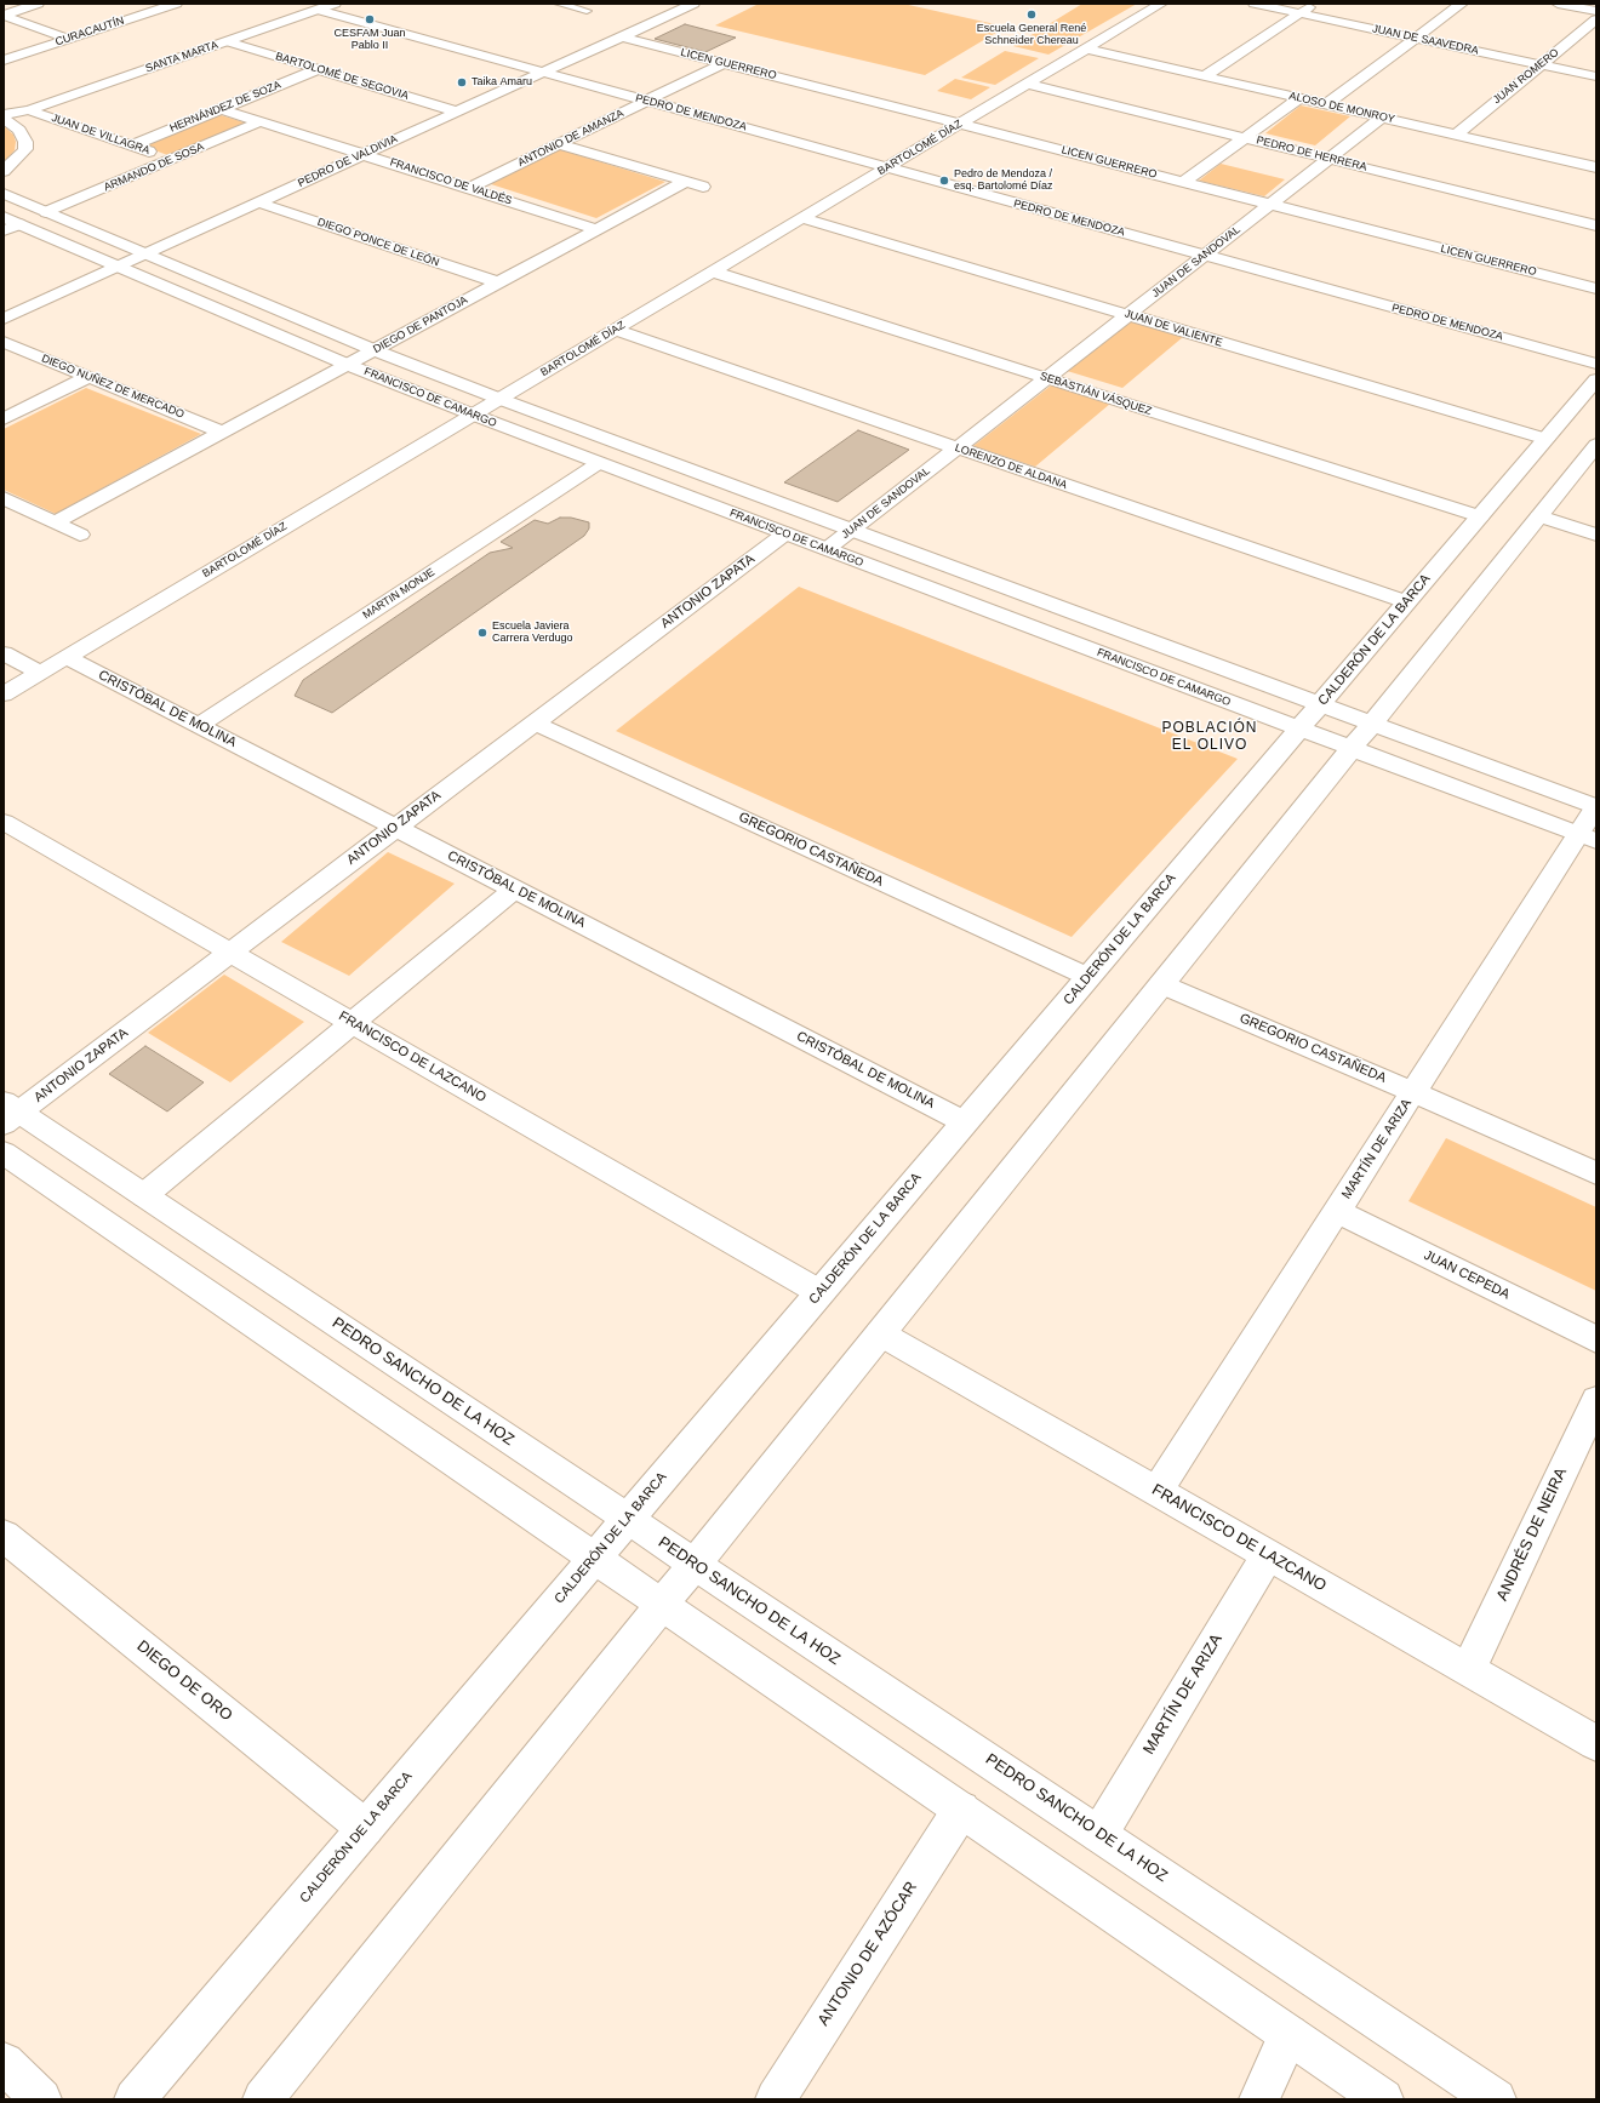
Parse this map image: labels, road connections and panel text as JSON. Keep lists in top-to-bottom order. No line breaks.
{"streets":{"street":["CURACAUTÍN","JUAN DE SAAVEDRA","SANTA MARTA","LICEN GUERRERO","BARTOLOMÉ DE SEGOVIA","JUAN ROMERO","HERNÁNDEZ DE SOZA","ALOSO DE MONROY","PEDRO DE MENDOZA","JUAN DE VILLAGRA","ANTONIO DE AMANZA","BARTOLOMÉ DÍAZ","PEDRO DE HERRERA","PEDRO DE VALDIVIA","ARMANDO DE SOSA","FRANCISCO DE VALDÉS","DIEGO PONCE DE LEÓN","JUAN DE SANDOVAL","DIEGO DE PANTOJA","JUAN DE VALIENTE","DIEGO NUÑEZ DE MERCADO","SEBASTIÁN VÁSQUEZ","FRANCISCO DE CAMARGO","LORENZO DE ALDANA","ANTONIO ZAPATA","MARTIN MONJE","CALDERÓN DE LA BARCA","CRISTÓBAL DE MOLINA","GREGORIO CASTAÑEDA","FRANCISCO DE LAZCANO","MARTÍN DE ARIZA","JUAN CEPEDA","PEDRO SANCHO DE LA HOZ","ANDRÉS DE NEIRA","DIEGO DE ORO","ANTONIO DE AZÓCAR"]},"crossings":[["JUAN DE SAAVEDRA","JUAN ROMERO"],["SANTA MARTA","BARTOLOMÉ DE SEGOVIA"],["SANTA MARTA","PEDRO DE MENDOZA"],["SANTA MARTA","JUAN DE VILLAGRA"],["LICEN GUERRERO","ANTONIO DE AMANZA"],["LICEN GUERRERO","BARTOLOMÉ DÍAZ"],["LICEN GUERRERO","PEDRO DE VALDIVIA"],["LICEN GUERRERO","JUAN DE SANDOVAL"],["BARTOLOMÉ DE SEGOVIA","HERNÁNDEZ DE SOZA"],["BARTOLOMÉ DE SEGOVIA","PEDRO DE VALDIVIA"],["JUAN ROMERO","ALOSO DE MONROY"],["HERNÁNDEZ DE SOZA","JUAN DE VILLAGRA"],["HERNÁNDEZ DE SOZA","FRANCISCO DE VALDÉS"],["ALOSO DE MONROY","BARTOLOMÉ DÍAZ"],["ALOSO DE MONROY","JUAN DE SANDOVAL"],["PEDRO DE MENDOZA","ANTONIO DE AMANZA"],["PEDRO DE MENDOZA","BARTOLOMÉ DÍAZ"],["PEDRO DE MENDOZA","PEDRO DE VALDIVIA"],["PEDRO DE MENDOZA","JUAN DE SANDOVAL"],["JUAN DE VILLAGRA","ARMANDO DE SOSA"],["ANTONIO DE AMANZA","FRANCISCO DE VALDÉS"],["BARTOLOMÉ DÍAZ","PEDRO DE HERRERA"],["BARTOLOMÉ DÍAZ","JUAN DE VALIENTE"],["BARTOLOMÉ DÍAZ","SEBASTIÁN VÁSQUEZ"],["BARTOLOMÉ DÍAZ","FRANCISCO DE CAMARGO"],["BARTOLOMÉ DÍAZ","LORENZO DE ALDANA"],["BARTOLOMÉ DÍAZ","CRISTÓBAL DE MOLINA"],["PEDRO DE HERRERA","JUAN DE SANDOVAL"],["PEDRO DE VALDIVIA","FRANCISCO DE VALDÉS"],["PEDRO DE VALDIVIA","DIEGO PONCE DE LEÓN"],["PEDRO DE VALDIVIA","FRANCISCO DE CAMARGO"],["ARMANDO DE SOSA","FRANCISCO DE VALDÉS"],["ARMANDO DE SOSA","FRANCISCO DE CAMARGO"],["FRANCISCO DE VALDÉS","DIEGO DE PANTOJA"],["DIEGO PONCE DE LEÓN","DIEGO DE PANTOJA"],["JUAN DE SANDOVAL","JUAN DE VALIENTE"],["JUAN DE SANDOVAL","SEBASTIÁN VÁSQUEZ"],["JUAN DE SANDOVAL","FRANCISCO DE CAMARGO"],["JUAN DE SANDOVAL","LORENZO DE ALDANA"],["DIEGO DE PANTOJA","DIEGO NUÑEZ DE MERCADO"],["DIEGO DE PANTOJA","FRANCISCO DE CAMARGO"],["JUAN DE VALIENTE","CALDERÓN DE LA BARCA"],["SEBASTIÁN VÁSQUEZ","CALDERÓN DE LA BARCA"],["FRANCISCO DE CAMARGO","ANTONIO ZAPATA"],["FRANCISCO DE CAMARGO","MARTIN MONJE"],["FRANCISCO DE CAMARGO","CALDERÓN DE LA BARCA"],["FRANCISCO DE CAMARGO","MARTÍN DE ARIZA"],["LORENZO DE ALDANA","CALDERÓN DE LA BARCA"],["ANTONIO ZAPATA","CRISTÓBAL DE MOLINA"],["ANTONIO ZAPATA","GREGORIO CASTAÑEDA"],["ANTONIO ZAPATA","FRANCISCO DE LAZCANO"],["ANTONIO ZAPATA","PEDRO SANCHO DE LA HOZ"],["MARTIN MONJE","CRISTÓBAL DE MOLINA"],["CALDERÓN DE LA BARCA","CRISTÓBAL DE MOLINA"],["CALDERÓN DE LA BARCA","GREGORIO CASTAÑEDA"],["CALDERÓN DE LA BARCA","FRANCISCO DE LAZCANO"],["CALDERÓN DE LA BARCA","PEDRO SANCHO DE LA HOZ"],["CALDERÓN DE LA BARCA","DIEGO DE ORO"],["GREGORIO CASTAÑEDA","MARTÍN DE ARIZA"],["FRANCISCO DE LAZCANO","MARTÍN DE ARIZA"],["FRANCISCO DE LAZCANO","ANDRÉS DE NEIRA"],["MARTÍN DE ARIZA","JUAN CEPEDA"],["MARTÍN DE ARIZA","PEDRO SANCHO DE LA HOZ"]],"districts":["POBLACIÓN EL OLIVO"],"places":["Escuela General René Schneider Chereau","CESFAM Juan Pablo II","Taika Amaru","Pedro de Mendoza / esq. Bartolomé Díaz","Escuela Javiera Carrera Verdugo"]}
